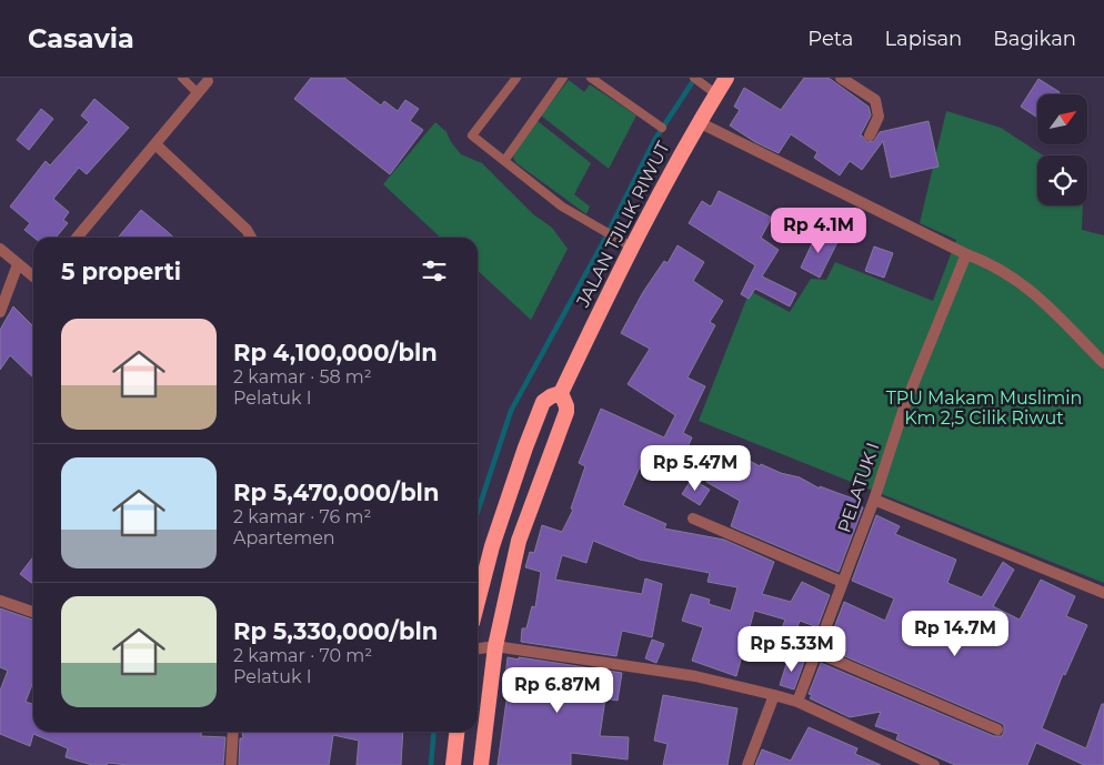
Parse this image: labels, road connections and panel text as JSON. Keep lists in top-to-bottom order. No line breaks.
{"streets":{"highway":["JALAN TJILIK RIWUT"],"street":["PELATUK I"]},"parks":["TPU Makam Muslimin Km 2,5 Cilik Riwut"],"north":"top right","page":{"header":"Casavia","nav":["Peta","Lapisan","Bagikan"],"price":["Rp 4.1M","Rp 5.47M","Rp 14.7M","Rp 5.33M","Rp 6.87M"],"heading":"5 properti","list":[{"name":"Rp 4,100,000/bln","note":"2 kamar · 58 m² · Pelatuk I"},{"name":"Rp 5,470,000/bln","note":"2 kamar · 76 m² · Apartemen"},{"name":"Rp 5,330,000/bln","note":"2 kamar · 70 m² · Pelatuk I"}]}}
